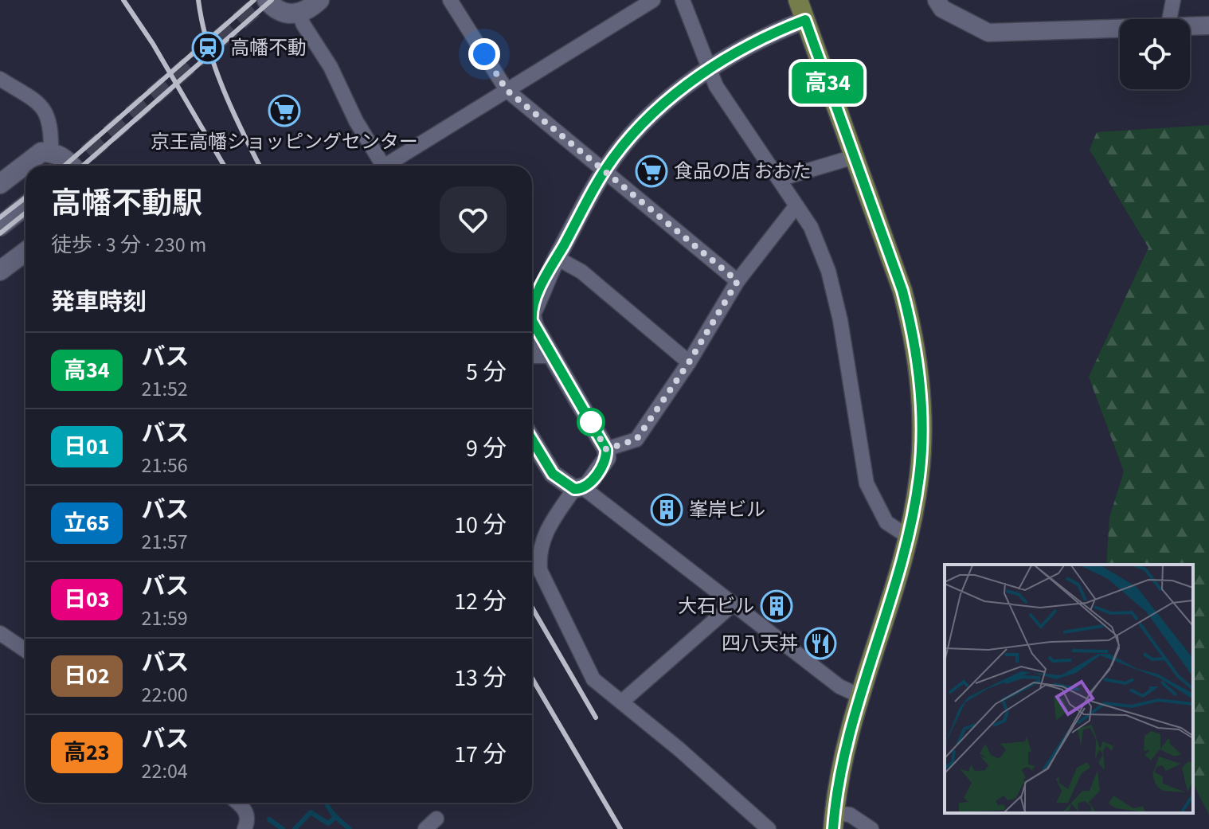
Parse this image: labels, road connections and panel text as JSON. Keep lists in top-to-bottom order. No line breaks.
{"places":{"station":["高幡不動"],"supermarket":["京王高幡ショッピングセンター","食品の店 おおた"],"building":["峯岸ビル","大石ビル"],"restaurant":["四八天丼"]},"lines":["bus line 高34"],"page":{"on_map":"高34","heading":[["高幡不動駅","徒歩 · 3 分 · 230 m"],"発車時刻"],"list":[{"mark":"高34","name":"バス","note":"21:52","value":"5 分"},{"mark":"日01","name":"バス","note":"21:56","value":"9 分"},{"mark":"立65","name":"バス","note":"21:57","value":"10 分"},{"mark":"日03","name":"バス","note":"21:59","value":"12 分"},{"mark":"日02","name":"バス","note":"22:00","value":"13 分"},{"mark":"高23","name":"バス","note":"22:04","value":"17 分"}]}}
